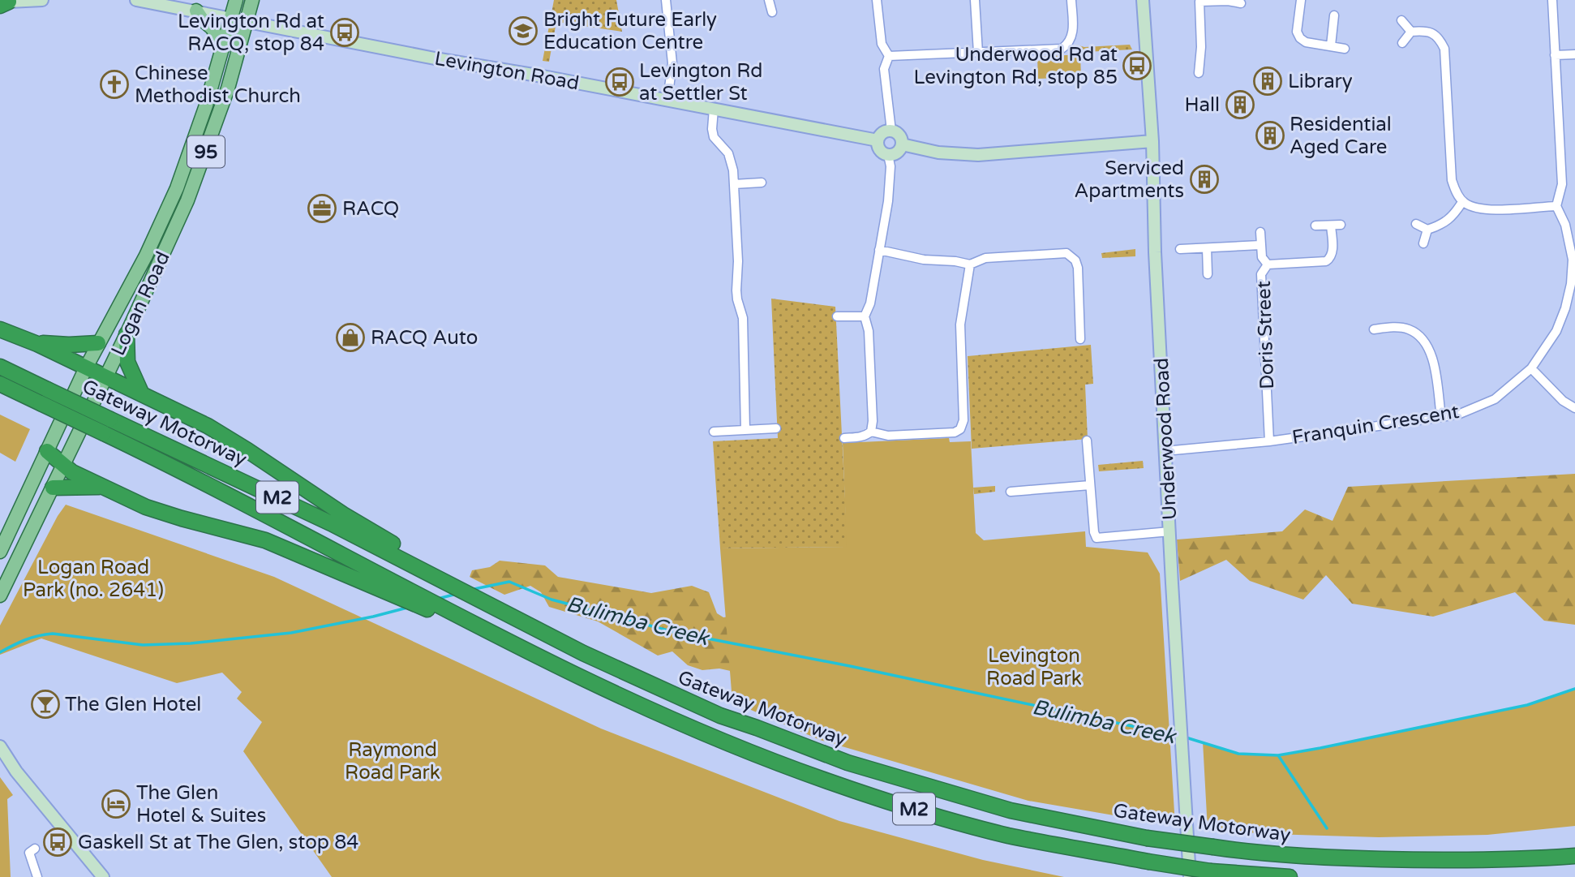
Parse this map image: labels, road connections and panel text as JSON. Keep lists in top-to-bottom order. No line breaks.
{"streets":{"highway":["Gateway Motorway","M2"],"main road":["95","Logan Road"],"street":["Levington Road","Doris Street","Franquin Crescent","Underwood Road"]},"crossings":[["Levington Road","Logan Road"],["Doris Street","Franquin Crescent"],["Franquin Crescent","Underwood Road"]],"water":["Bulimba Creek"],"parks":["Logan Road Park (no. 2641)","Levington Road Park","Raymond Road Park"],"places":{"school or university":["Bright Future Early Education Centre"],"bus stop":["Levington Rd at RACQ, stop 84","Underwood Rd at Levington Rd, stop 85","Levington Rd at Settler St","Gaskell St at The Glen, stop 84"],"building":["Library","Hall","Residential Aged Care","Serviced Apartments"],"church":["Chinese Methodist Church"],"office":["RACQ"],"shop":["RACQ Auto"],"bar":["The Glen Hotel"],"hotel":["The Glen Hotel & Suites"]}}
